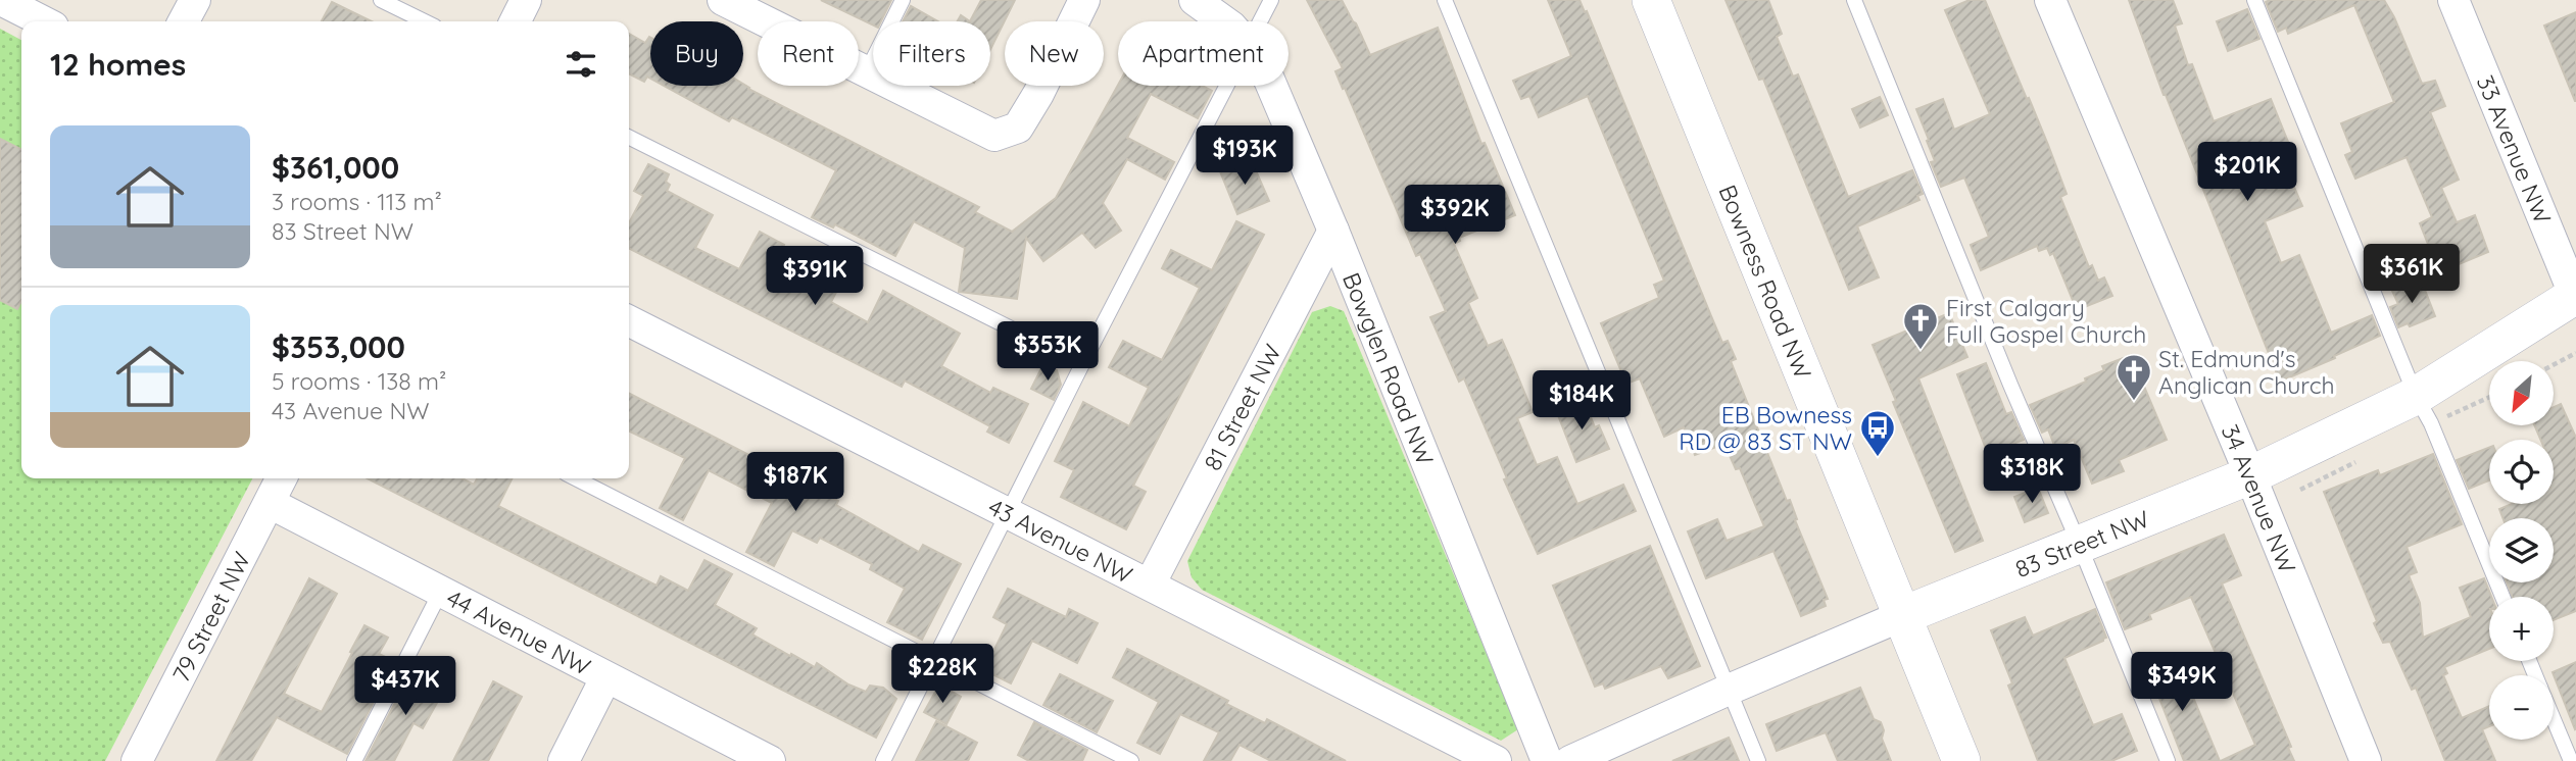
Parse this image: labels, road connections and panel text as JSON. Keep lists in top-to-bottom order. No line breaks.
{"streets":{"street":["33 Avenue NW","Bowness Road NW","Bowglen Road NW","81 Street NW","34 Avenue NW","43 Avenue NW","83 Street NW","79 Street NW","44 Avenue NW"]},"crossings":[["33 Avenue NW","83 Street NW"],["Bowness Road NW","83 Street NW"],["Bowglen Road NW","81 Street NW"],["81 Street NW","43 Avenue NW"],["34 Avenue NW","83 Street NW"],["79 Street NW","44 Avenue NW"]],"places":{"church":["First Calgary Full Gospel Church","St. Edmund's Anglican Church"],"bus stop":["EB Bowness RD @ 83 ST NW"]},"north":"bottom left","page":{"chip":["Buy","Rent","Filters","New","Apartment"],"heading":"12 homes","list":[{"name":"$361,000","note":"3 rooms · 113 m² · 83 Street NW"},{"name":"$353,000","note":"5 rooms · 138 m² · 43 Avenue NW"}],"price":["$193K","$201K","$392K","$361K","$391K","$353K","$184K","$318K","$187K","$228K","$349K","$437K"],"map_buttons":["+","−"]}}
